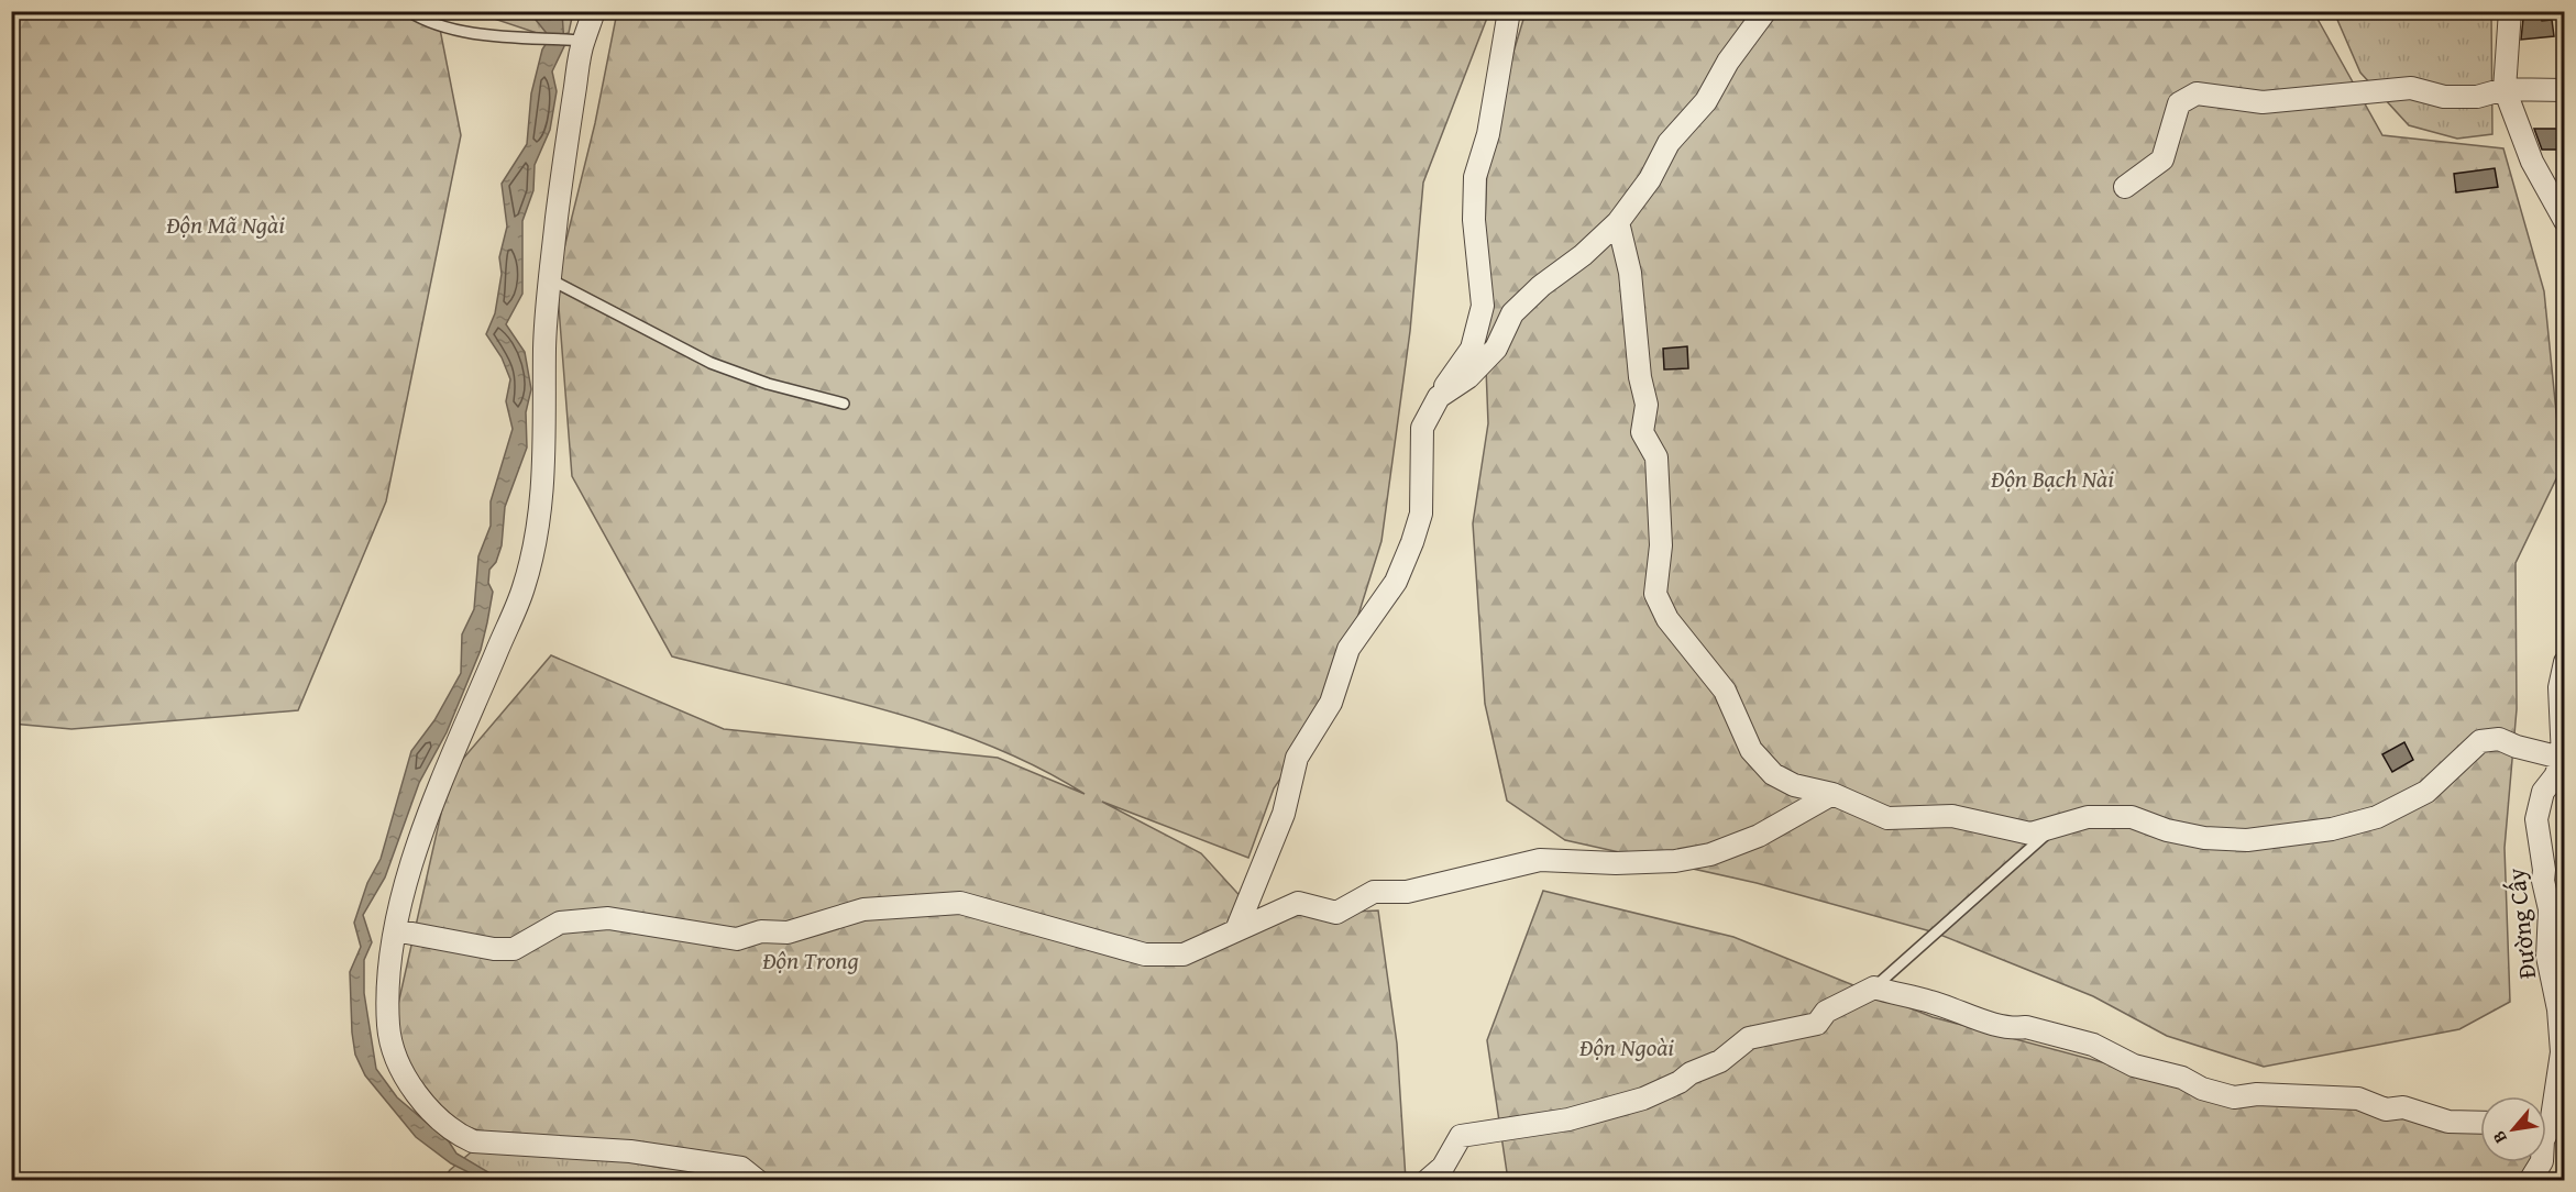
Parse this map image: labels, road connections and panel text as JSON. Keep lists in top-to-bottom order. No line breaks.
{"streets":{"street":["Đường Cấy"]},"parks":["Độn Mã Ngài","Độn Bạch Nài","Độn Trong","Độn Ngoài"],"north":"bottom left"}
